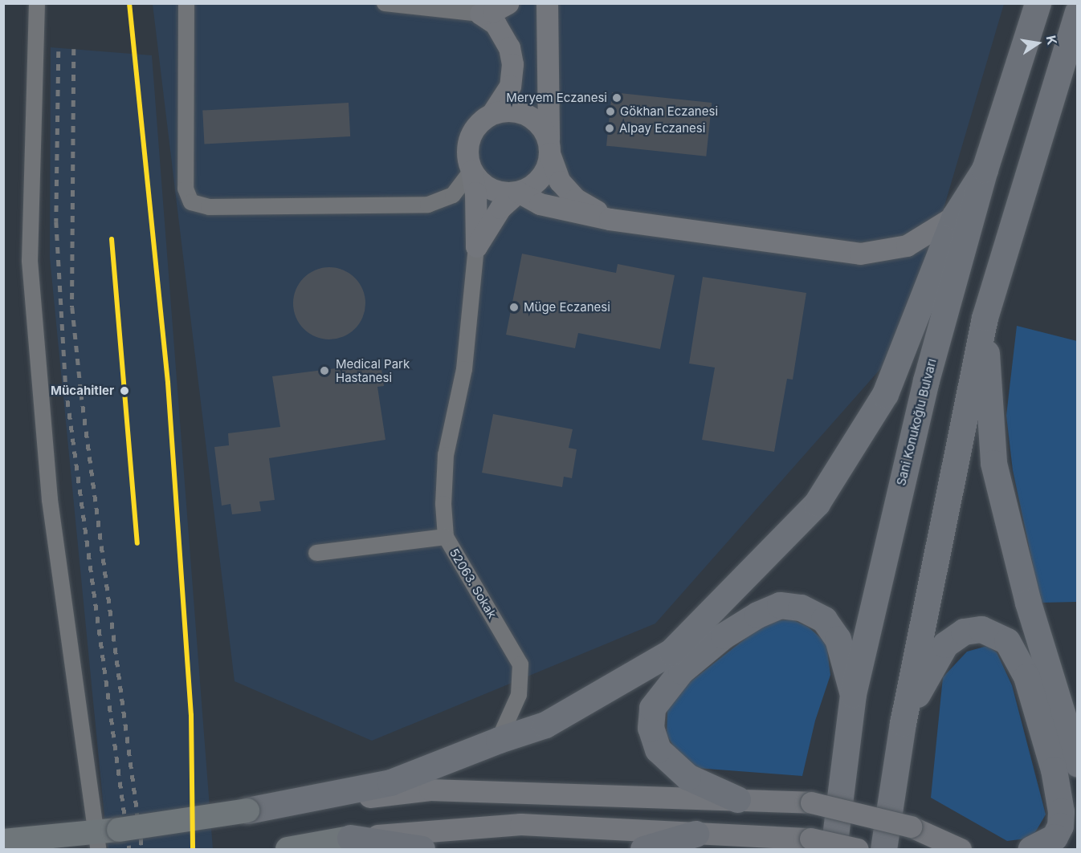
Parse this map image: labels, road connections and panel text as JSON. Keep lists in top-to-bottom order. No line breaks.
{"streets":{"highway":["Sani Konukoğlu Bulvarı"],"street":["52063. Sokak"]},"places":["Meryem Eczanesi","Gökhan Eczanesi","Alpay Eczanesi","Müge Eczanesi","Medical Park Hastanesi","Mücahitler"],"north":"right"}
